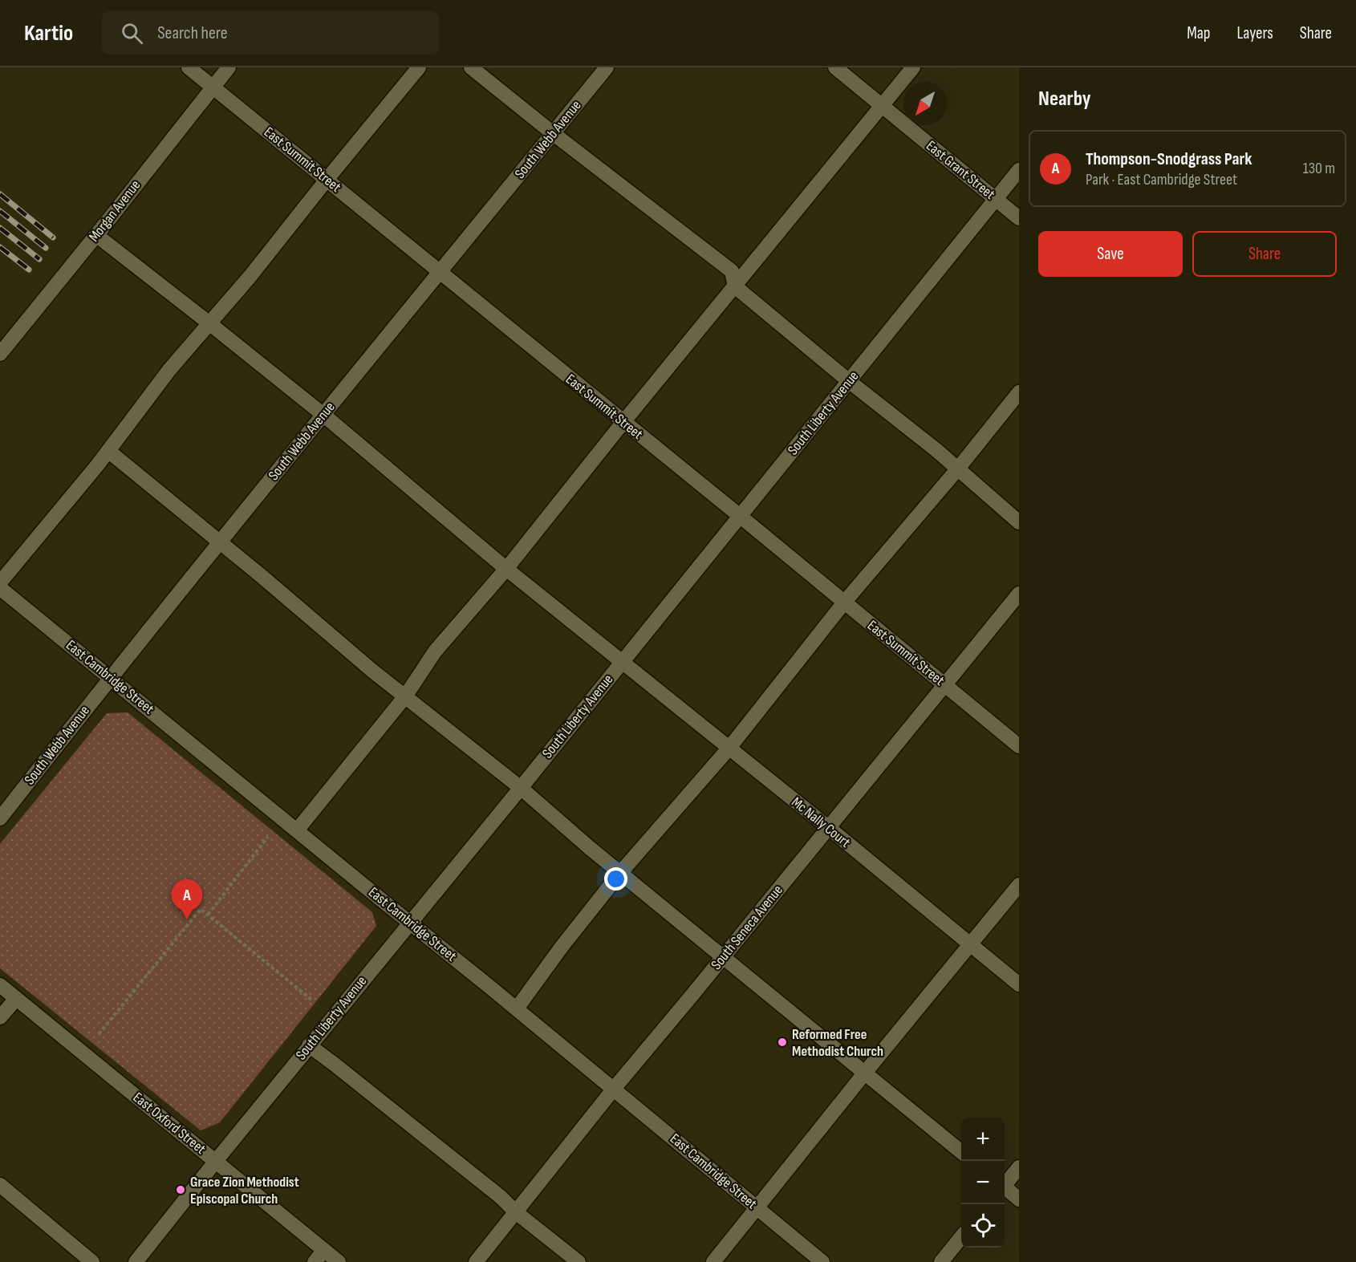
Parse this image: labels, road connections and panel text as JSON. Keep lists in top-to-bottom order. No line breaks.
{"streets":{"street":["South Webb Avenue","East Summit Street","East Grant Street","Morgan Avenue","South Liberty Avenue","East Cambridge Street","Mc Nally Court","South Seneca Avenue","East Oxford Street"]},"crossings":[["South Webb Avenue","East Summit Street"],["South Webb Avenue","East Cambridge Street"],["South Webb Avenue","Mc Nally Court"],["East Summit Street","Morgan Avenue"],["East Summit Street","South Liberty Avenue"],["East Summit Street","South Seneca Avenue"],["East Grant Street","South Liberty Avenue"],["Morgan Avenue","Mc Nally Court"],["South Liberty Avenue","East Cambridge Street"],["South Liberty Avenue","Mc Nally Court"],["South Liberty Avenue","East Oxford Street"],["East Cambridge Street","South Seneca Avenue"],["Mc Nally Court","South Seneca Avenue"]],"places":["Reformed Free Methodist Church","Grace Zion Methodist Episcopal Church"],"north":"bottom left","page":{"header":"Kartio","search":"Search here","nav":["Map","Layers","Share"],"heading":"Nearby","list":[{"mark":"A","name":"Thompson-Snodgrass Park","note":"Park · East Cambridge Street","value":"130 m"}],"buttons":["Save","Share"],"pins":"A","map_buttons":["+","−"]}}
